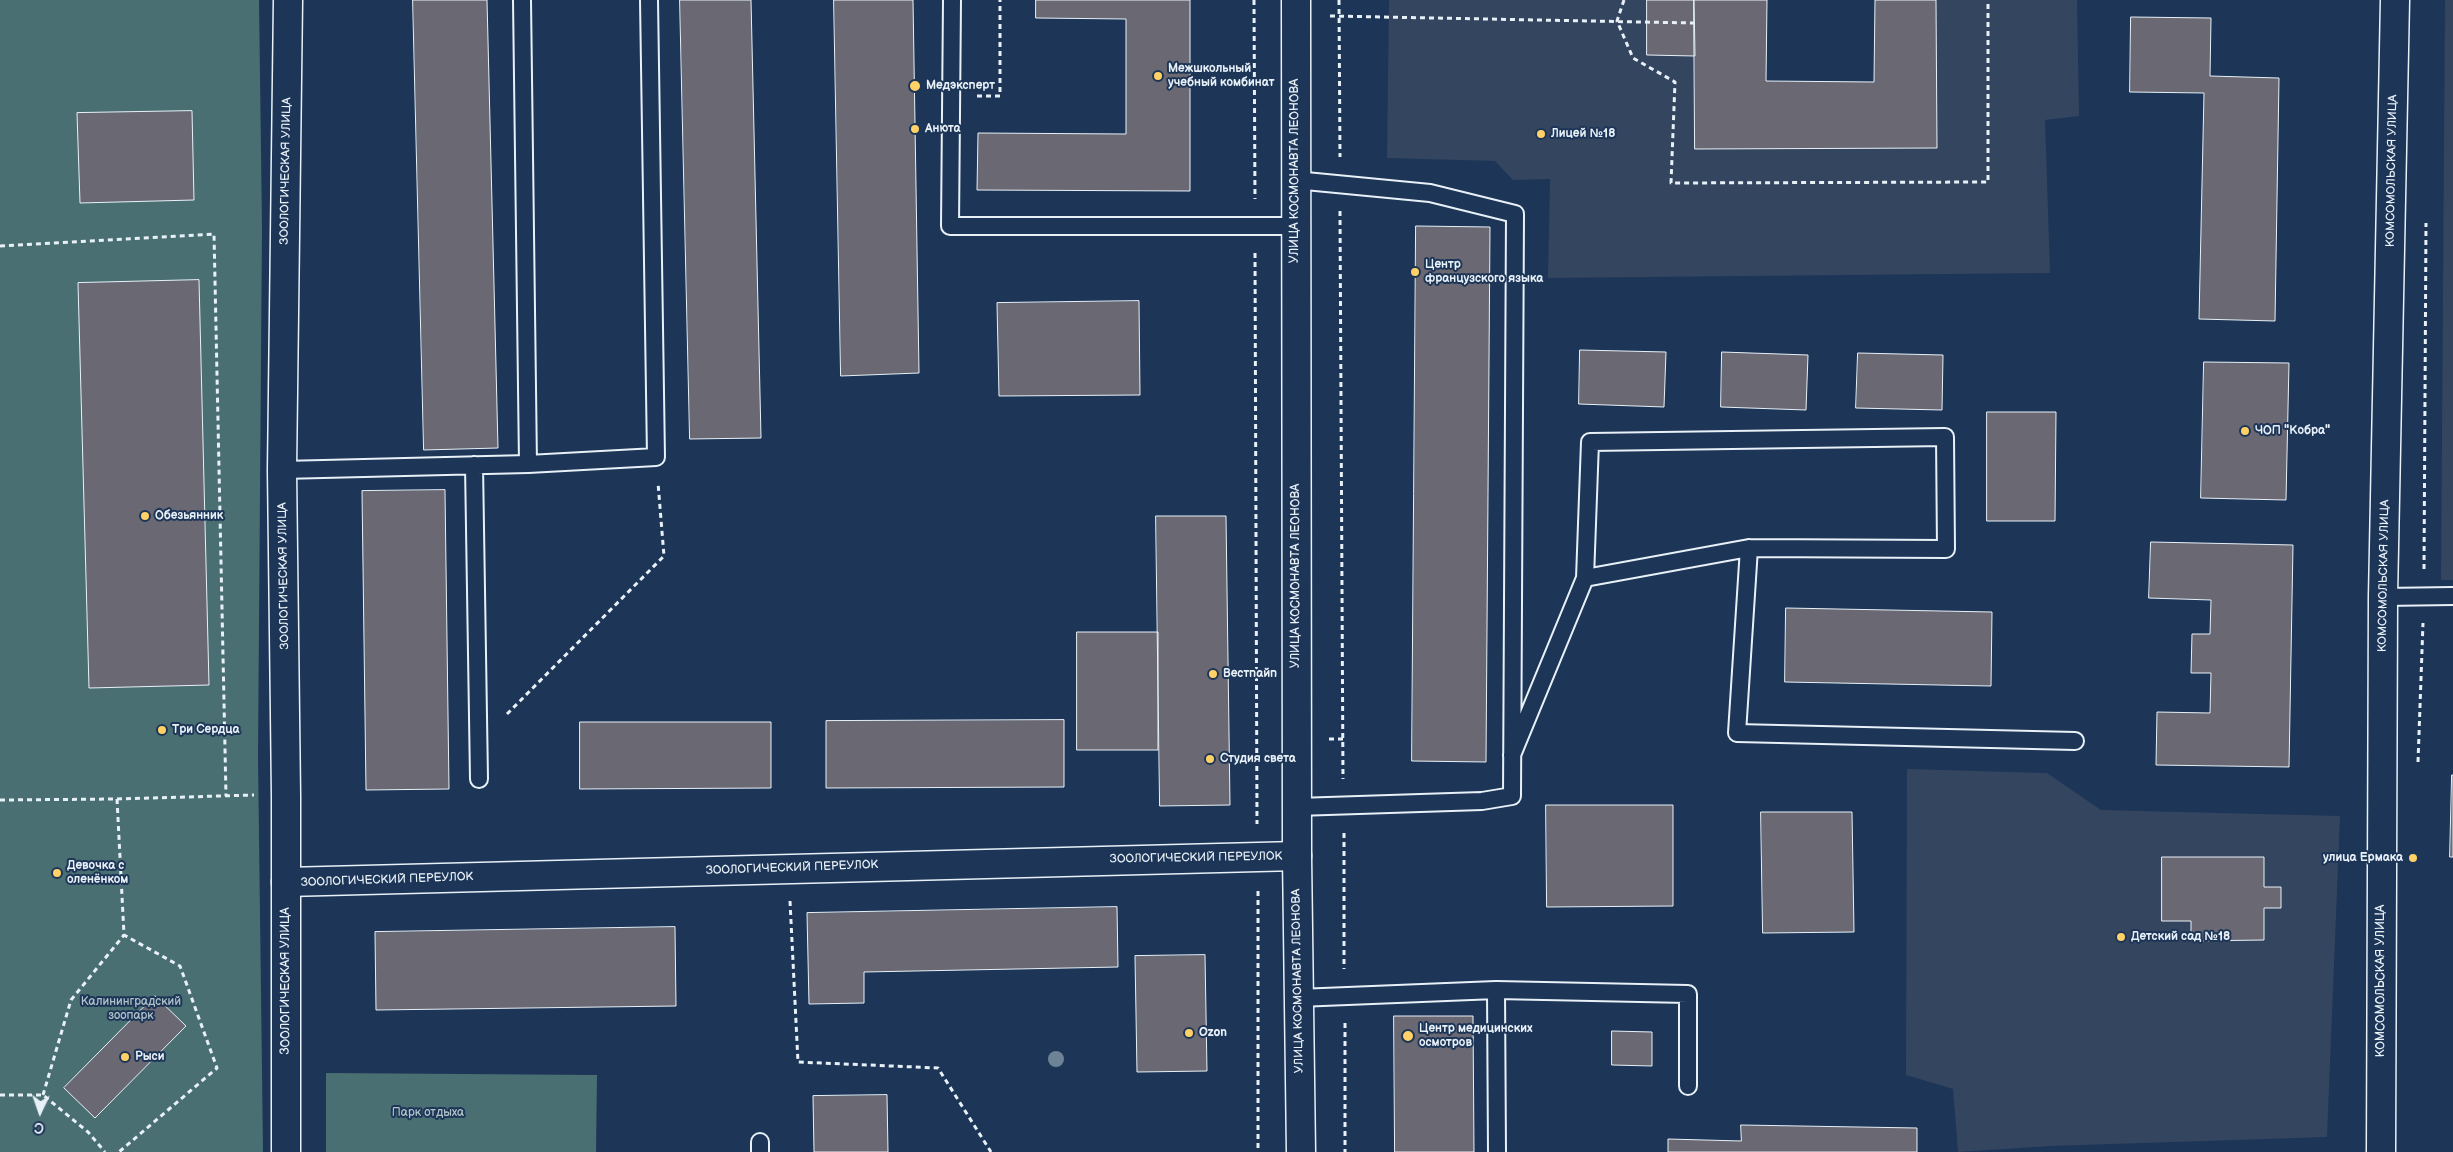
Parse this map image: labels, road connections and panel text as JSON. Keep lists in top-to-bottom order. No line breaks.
{"streets":{"main road":["ЗООЛОГИЧЕСКАЯ УЛИЦА","УЛИЦА КОСМОНАВТА ЛЕОНОВА","КОМСОМОЛЬСКАЯ УЛИЦА","ЗООЛОГИЧЕСКИЙ ПЕРЕУЛОК"]},"crossings":[["ЗООЛОГИЧЕСКАЯ УЛИЦА","ЗООЛОГИЧЕСКИЙ ПЕРЕУЛОК"],["УЛИЦА КОСМОНАВТА ЛЕОНОВА","ЗООЛОГИЧЕСКИЙ ПЕРЕУЛОК"]],"parks":["Калининградский зоопарк","Парк отдыха"],"places":["Межшкольный учебный комбинат","Медэксперт","Анюта","Лицей №18","Центр французского языка","ЧОП \"Кобра\"","Обезьянник","Вестпайп","Три Сердца","Студия света","улица Ермака","Девочка с оленёнком","Детский сад №18","Ozon","Центр медицинских осмотров","Рыси"],"north":"bottom"}
